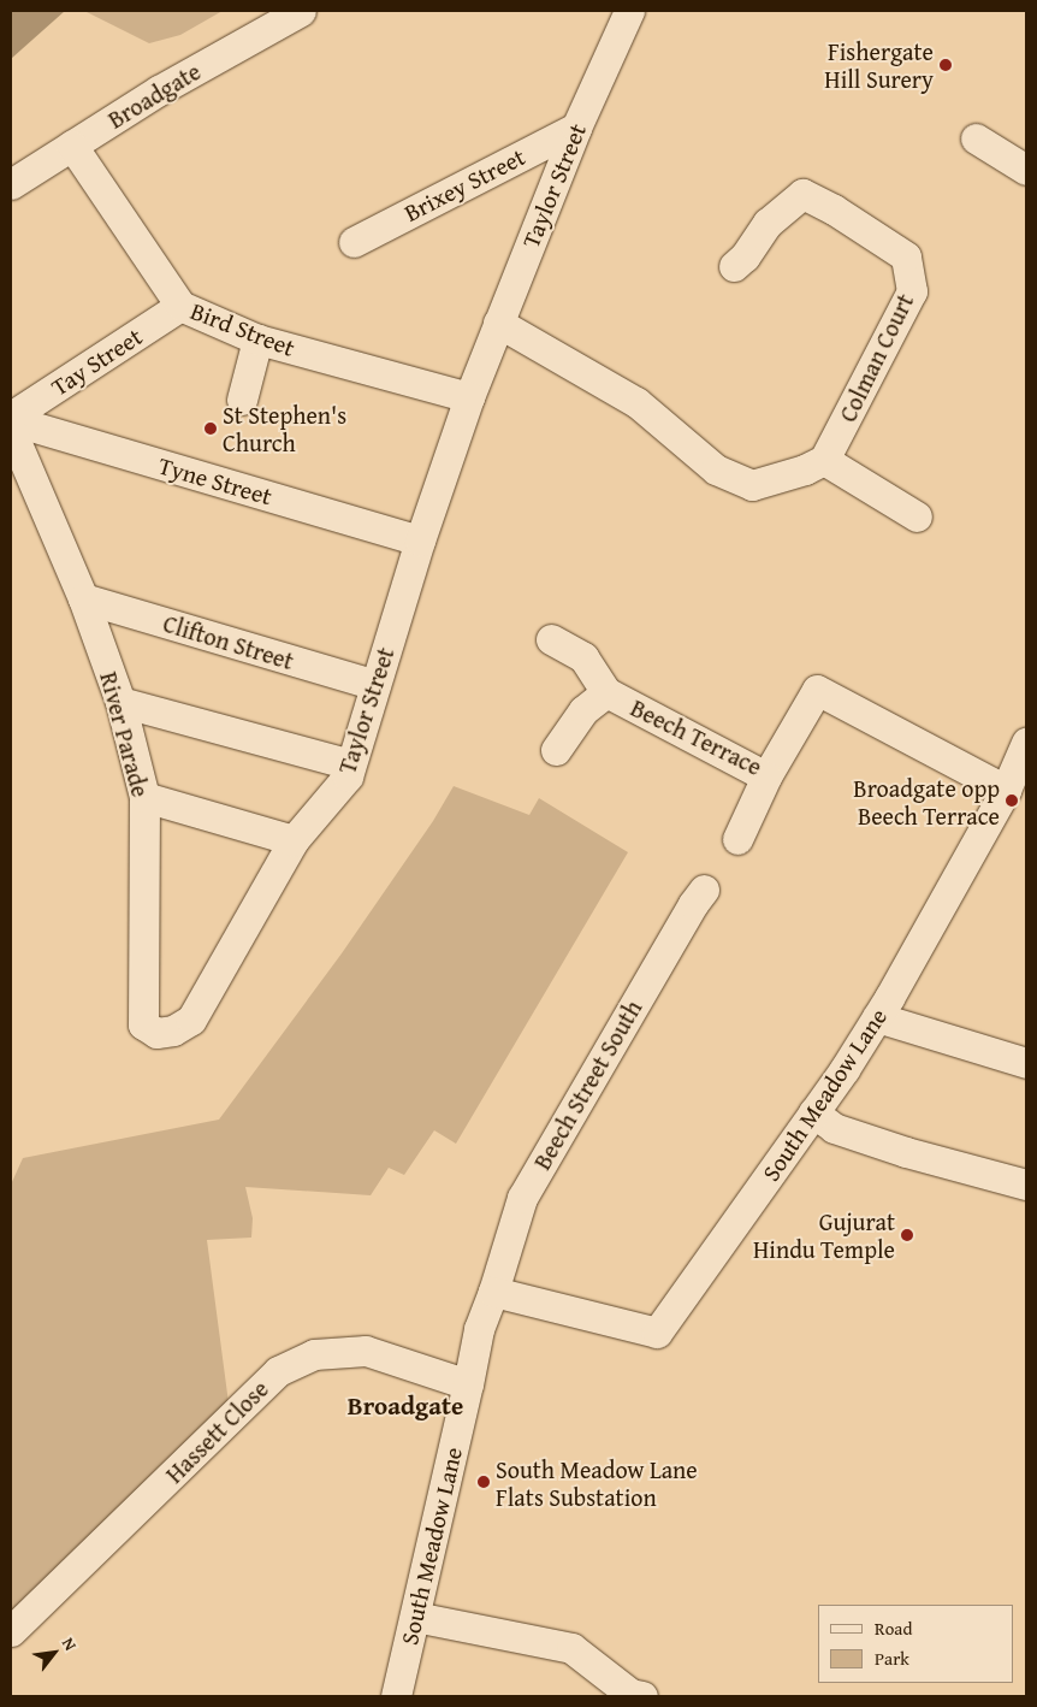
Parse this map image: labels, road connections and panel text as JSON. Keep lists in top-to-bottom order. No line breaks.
{"streets":{"street":["Broadgate","Brixey Street","Taylor Street","Bird Street","Colman Court","Tay Street","Tyne Street","Clifton Street","River Parade","Beech Terrace","Beech Street South","South Meadow Lane","Hassett Close"]},"crossings":[["Broadgate","Bird Street"],["Brixey Street","Taylor Street"],["Taylor Street","Bird Street"],["Taylor Street","Tyne Street"],["Taylor Street","Clifton Street"],["Taylor Street","River Parade"],["Bird Street","Tay Street"],["Tay Street","Tyne Street"],["Clifton Street","River Parade"],["Beech Terrace","South Meadow Lane"],["Beech Street South","South Meadow Lane"],["South Meadow Lane","Hassett Close"]],"districts":["Broadgate"],"places":["Fishergate Hill Surery","St Stephen's Church","Broadgate opp Beech Terrace","Gujurat Hindu Temple","South Meadow Lane Flats Substation"],"legend":["Road","Park"],"north":"top right"}
